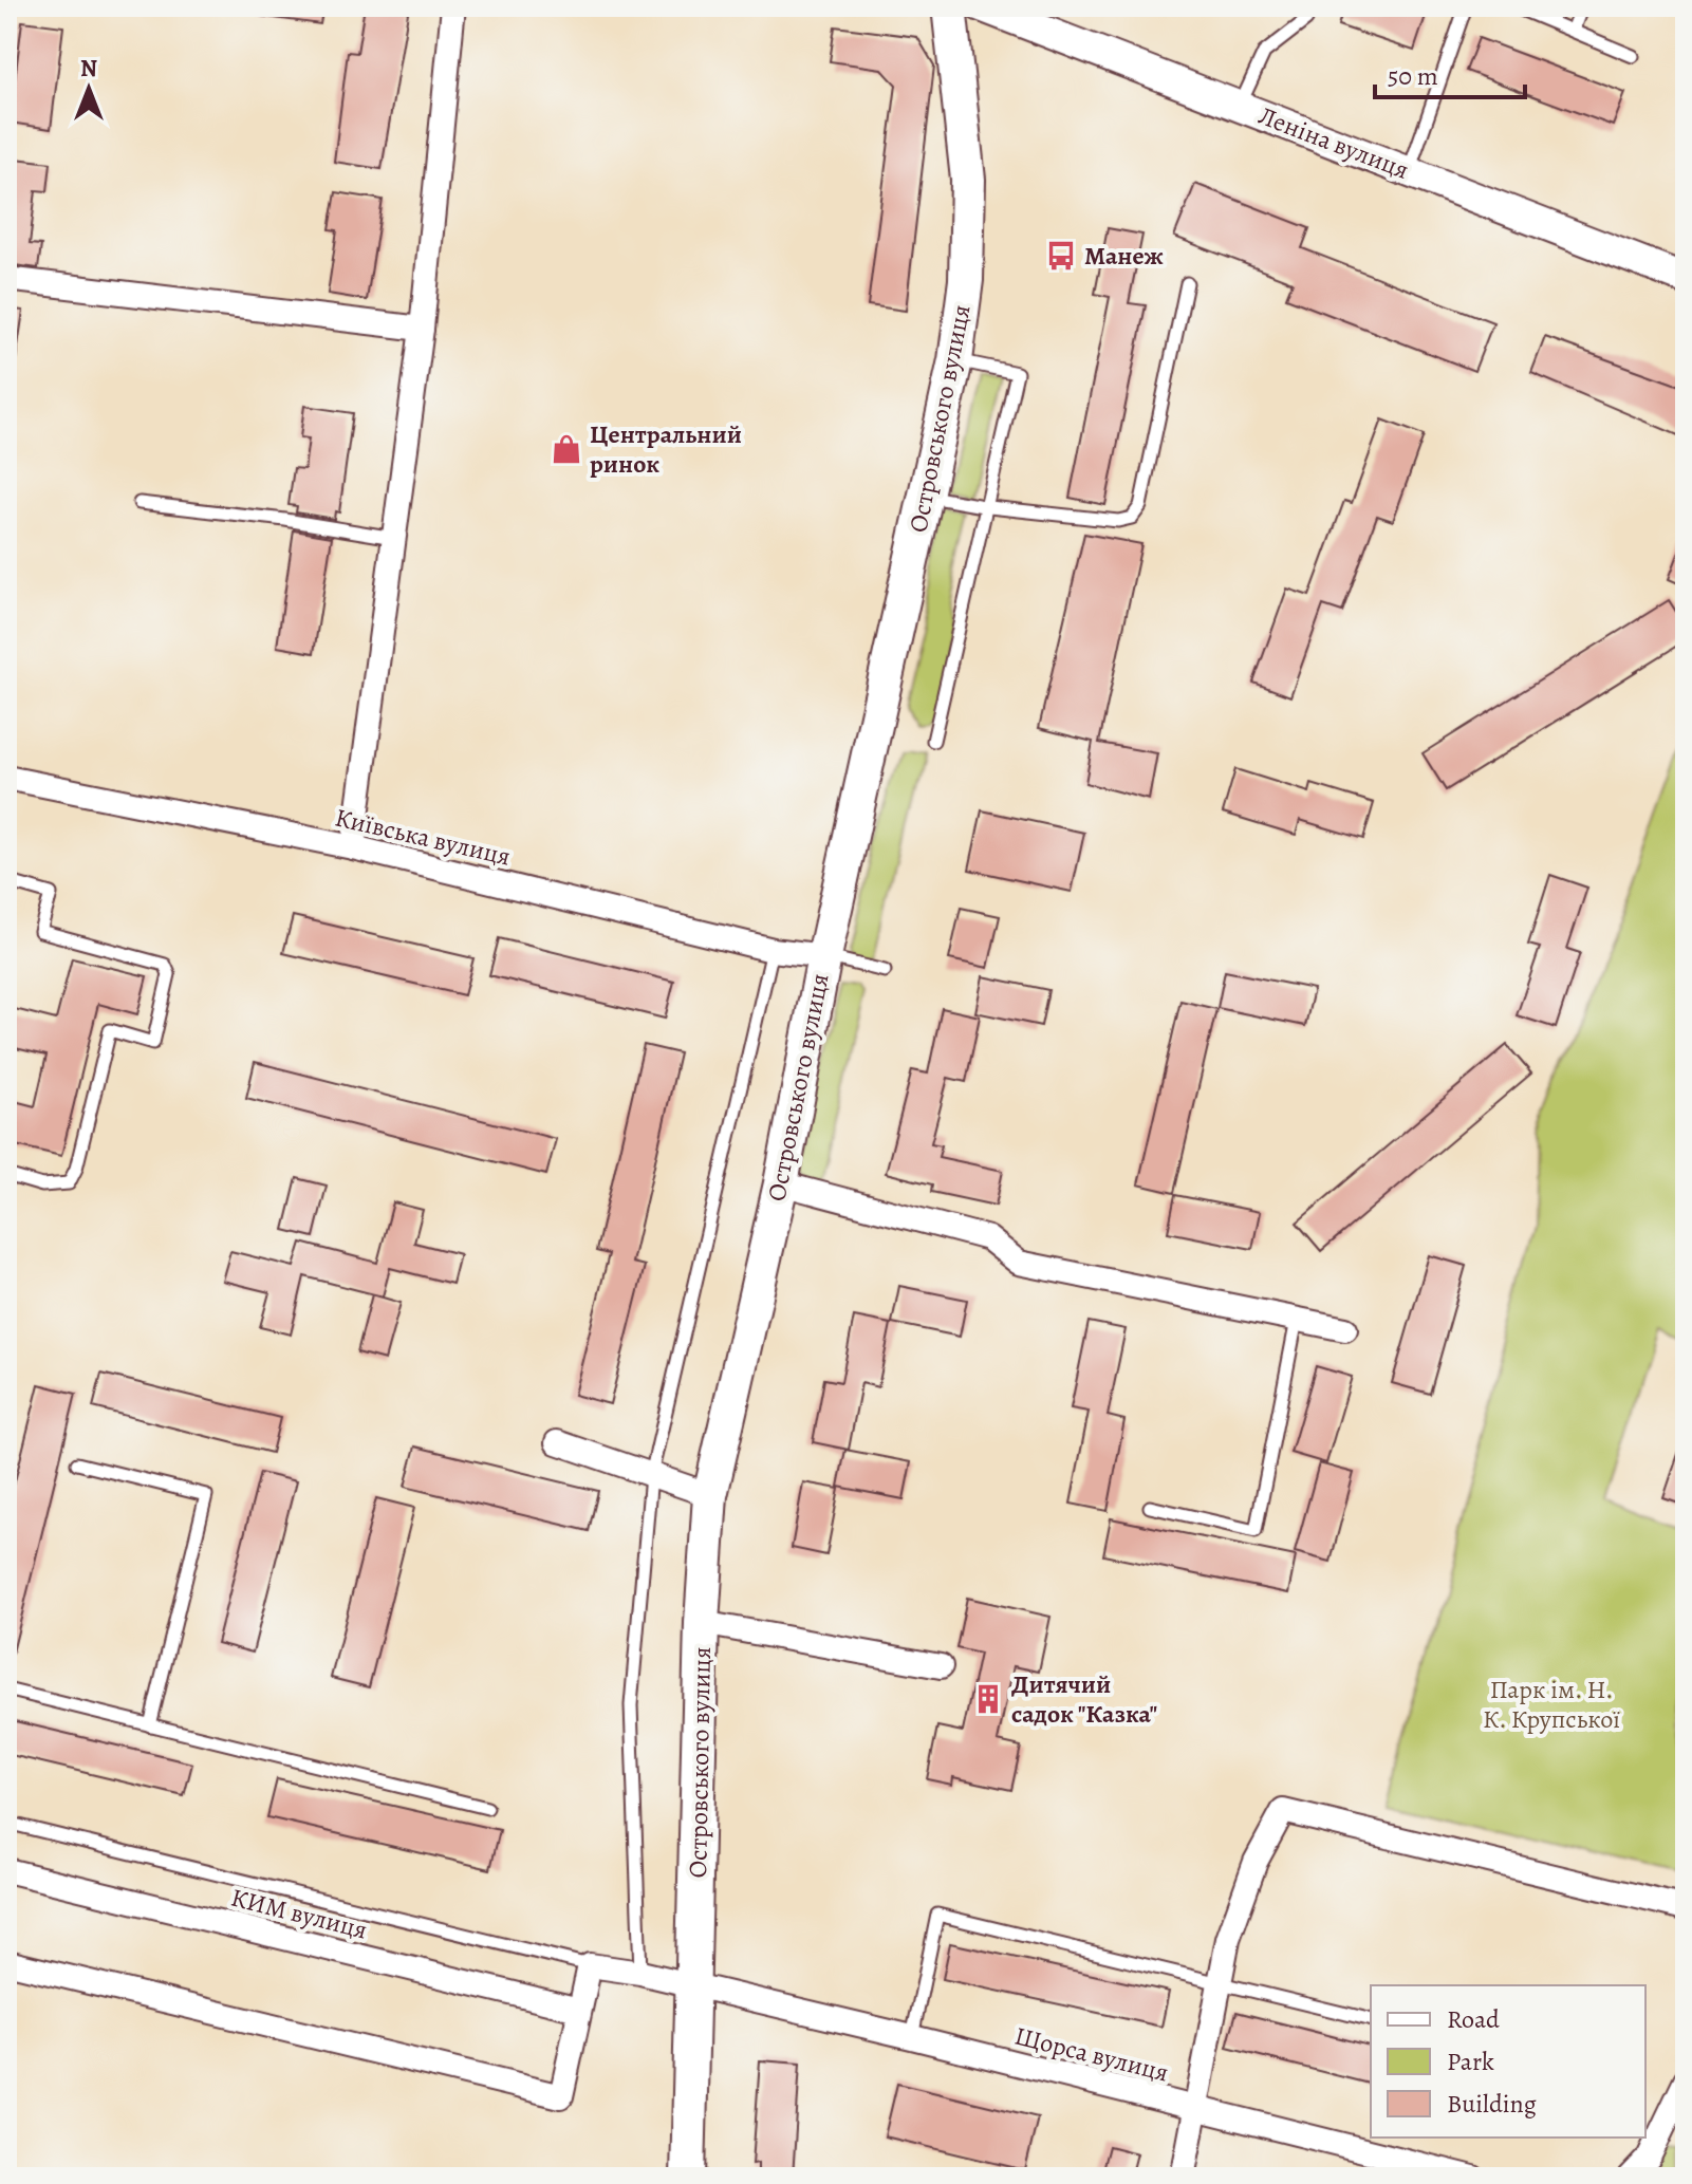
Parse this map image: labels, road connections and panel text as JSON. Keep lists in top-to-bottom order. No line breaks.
{"streets":{"main road":["Островського вулиця"],"street":["Леніна вулиця","Київська вулиця","КИМ вулиця","Щорса вулиця"]},"crossings":[["Островського вулиця","Київська вулиця"],["Островського вулиця","Щорса вулиця"]],"parks":["Парк ім. Н. К. Крупської"],"places":{"bus stop":["Манеж"],"shop":["Центральний ринок"],"building":["Дитячий садок \"Казка\""]},"legend":["Road","Park","Building"],"scale_bar":"50 m","north":"top"}
